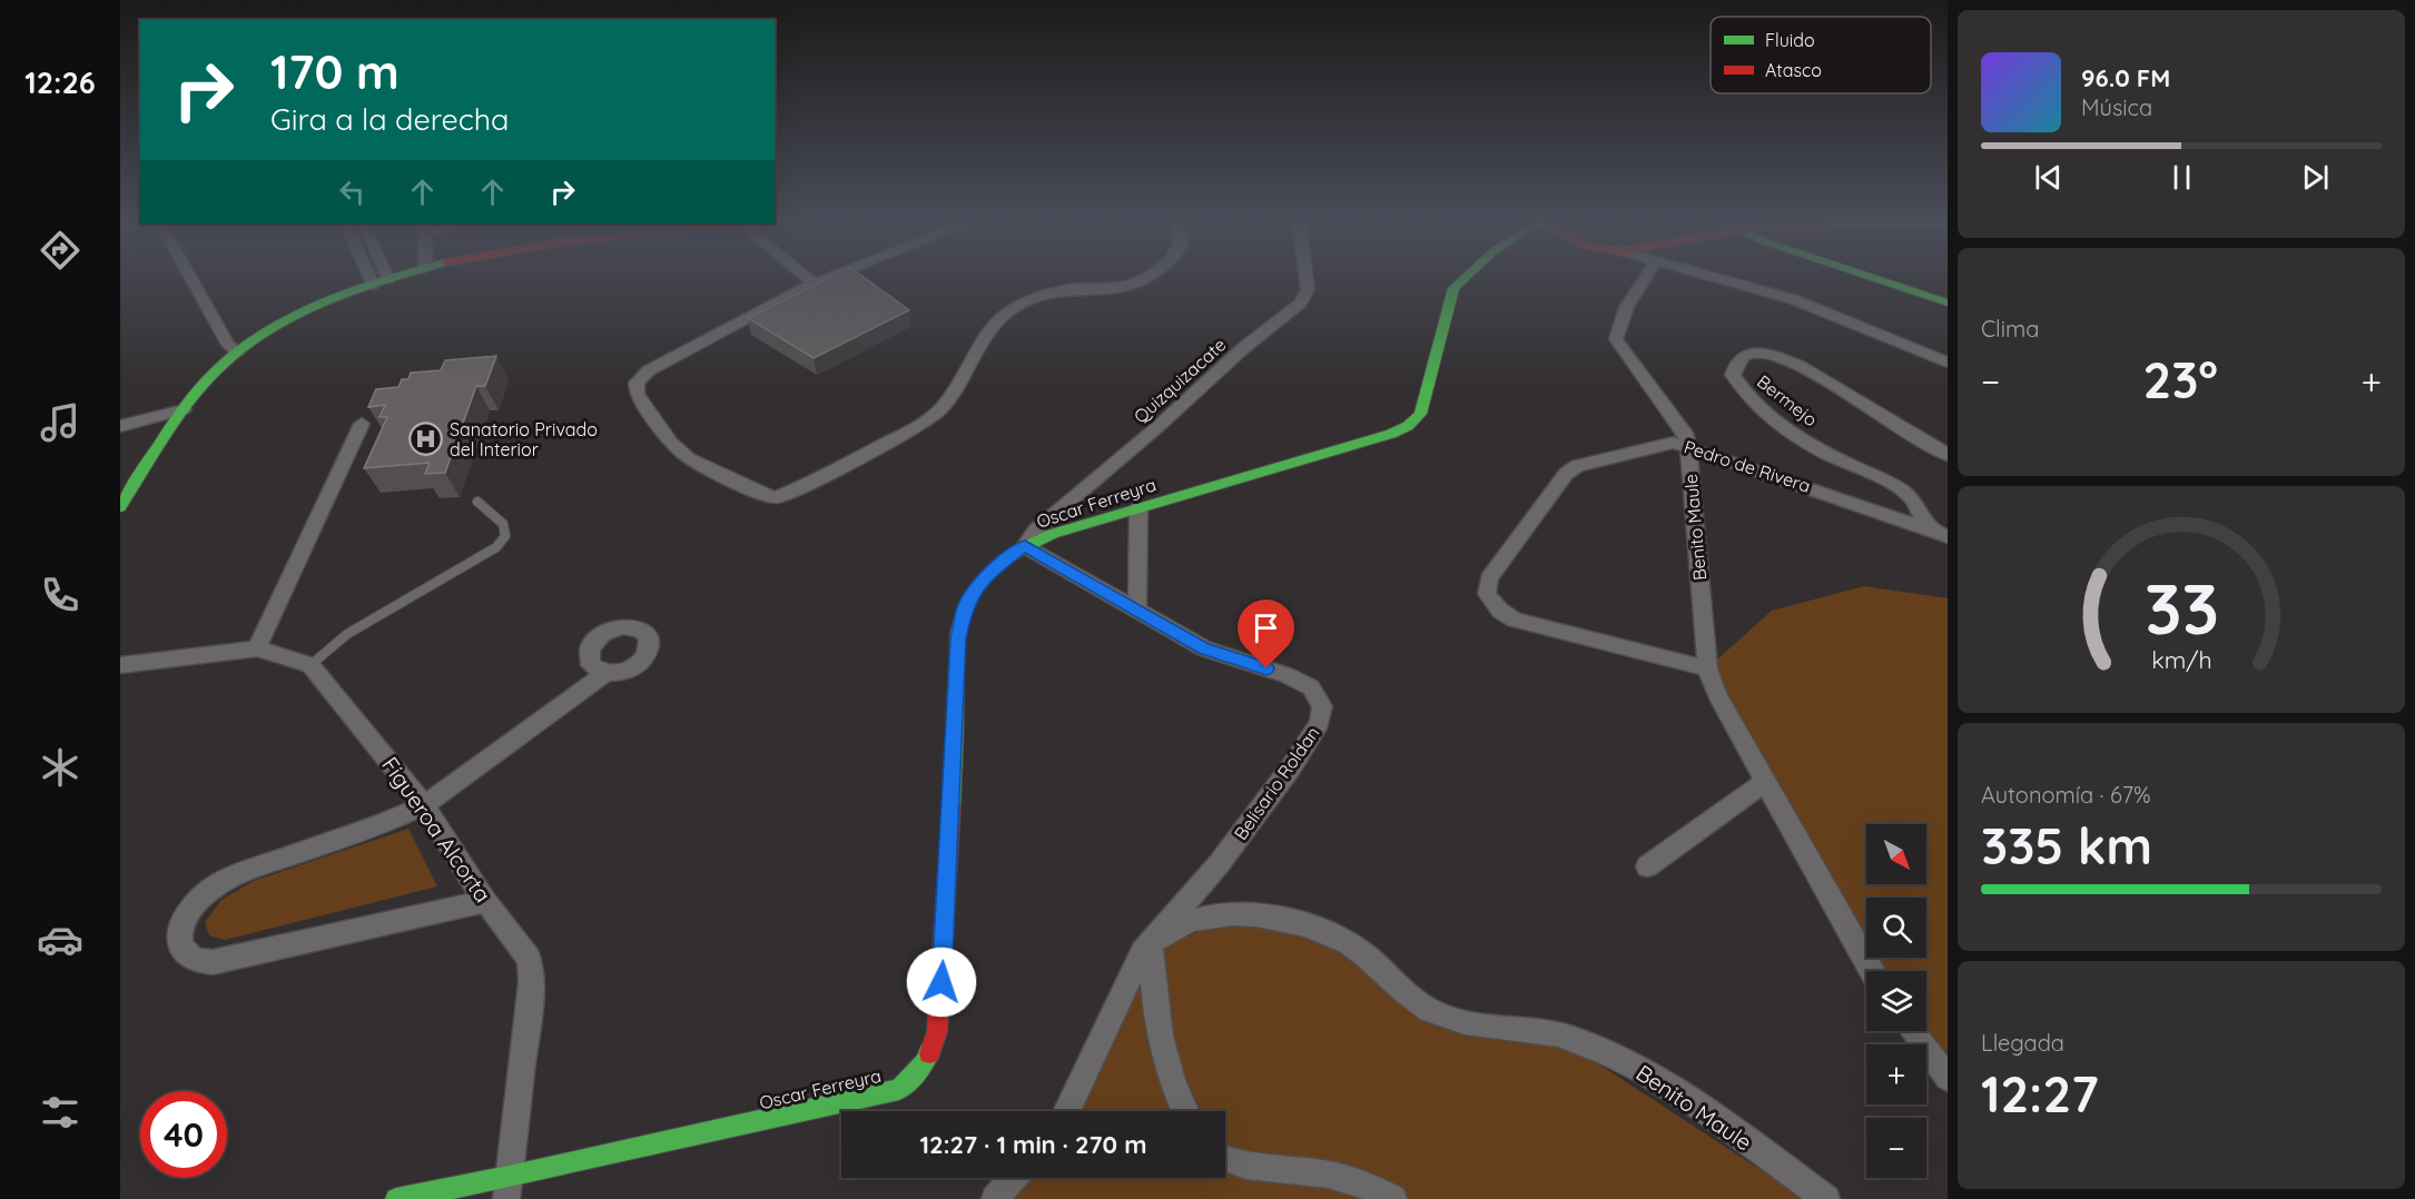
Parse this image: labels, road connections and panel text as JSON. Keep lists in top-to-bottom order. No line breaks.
{"streets":{"street":["Quizquizacate","Bermejo","Pedro de Rivera","Oscar Ferreyra","Benito Maule","Belisario Roldan","Figueroa Alcorta"]},"crossings":[["Quizquizacate","Oscar Ferreyra"],["Quizquizacate","Belisario Roldan"],["Bermejo","Pedro de Rivera"],["Pedro de Rivera","Benito Maule"],["Oscar Ferreyra","Belisario Roldan"],["Oscar Ferreyra","Figueroa Alcorta"],["Benito Maule","Belisario Roldan"]],"places":{"hospital":["Sanatorio Privado del Interior"]},"legend":["Fluido","Atasco"],"north":"bottom right","page":{"tabs":"12:26","turn":["170 m","Gira a la derecha"],"song":["96.0 FM","Música"],"tile":["Clima",["Autonomía · 67%","335 km"],["Llegada","12:27"]],"heat":["−","23°","+"],"map_buttons":["+","−"],"limit":"40","trip":"12:27 · 1 min · 270 m","gauge":["33","km/h"]}}
